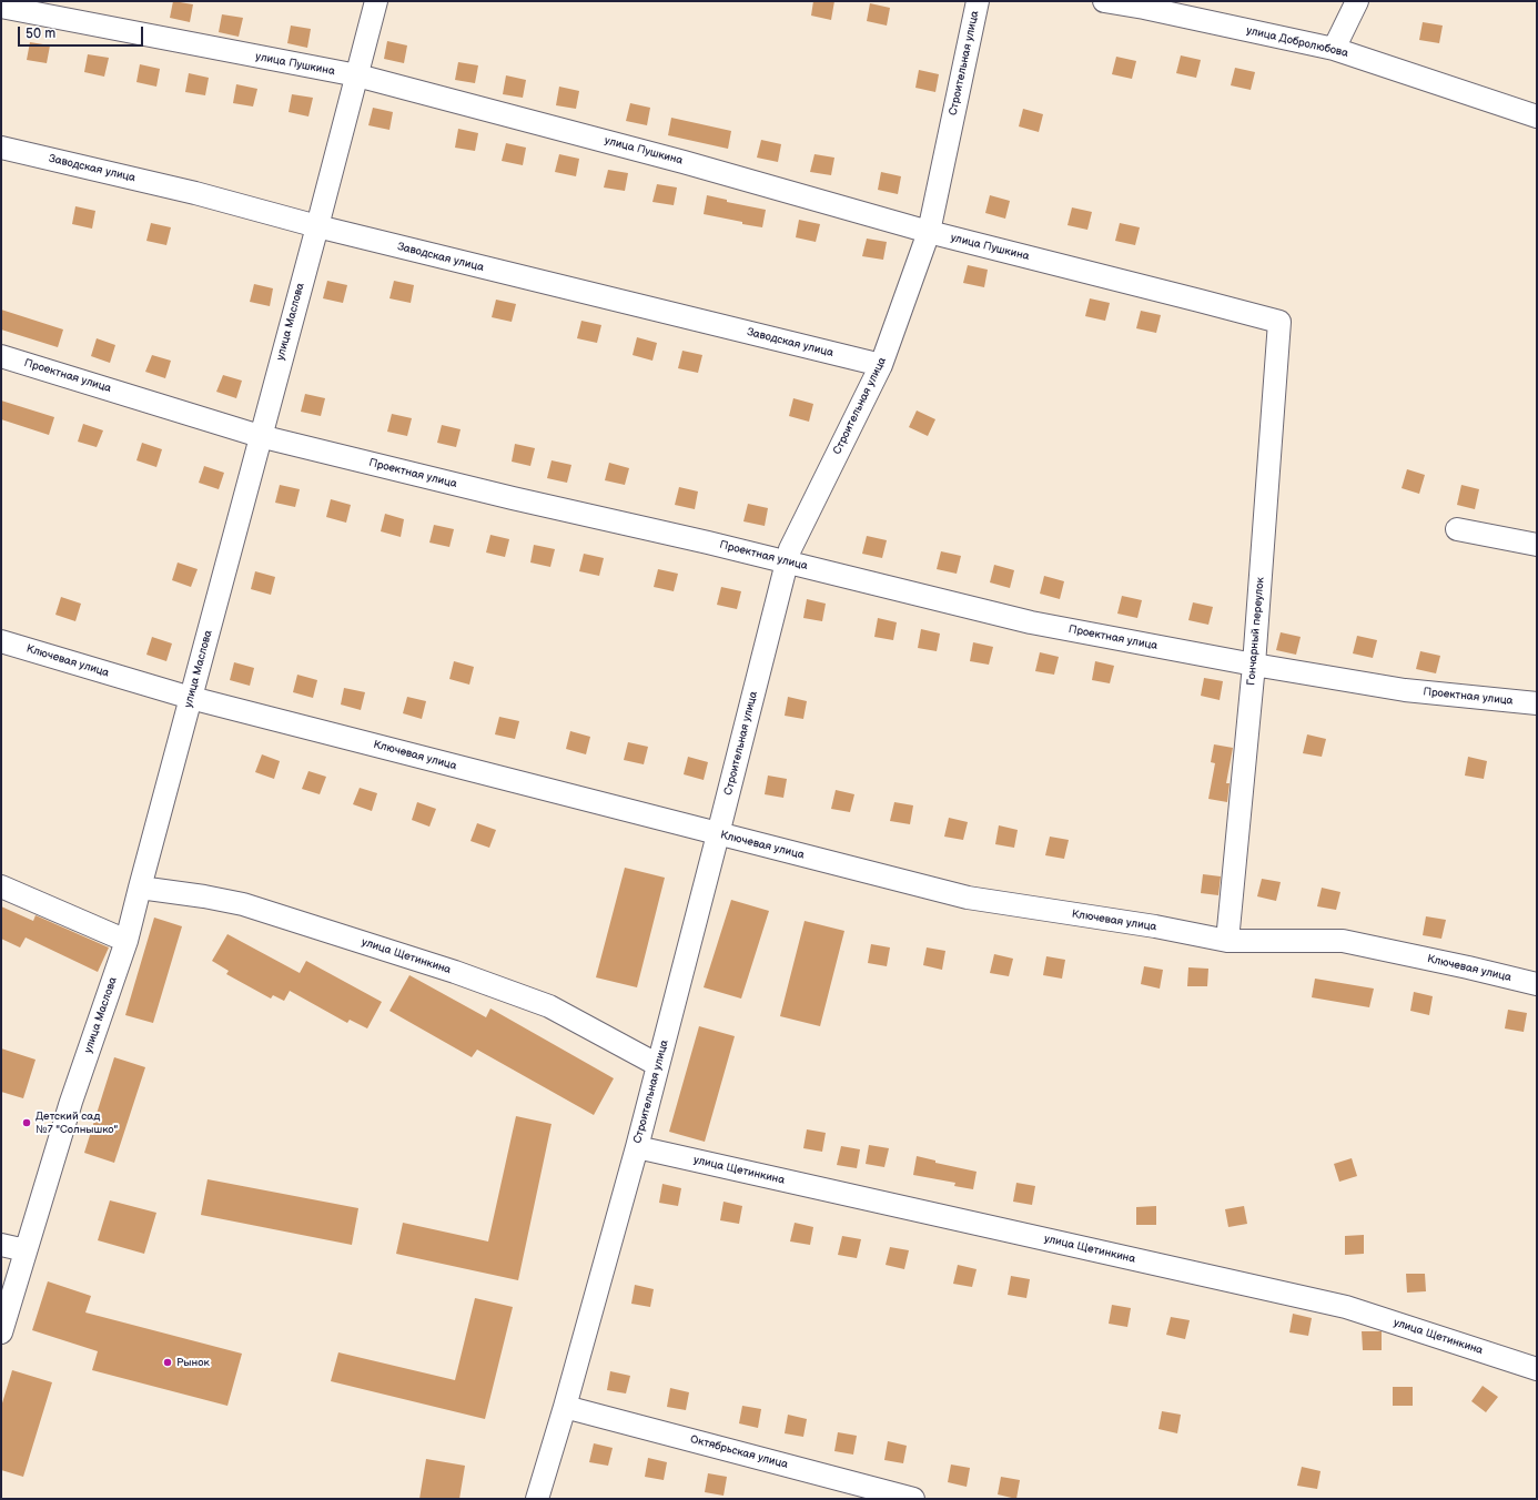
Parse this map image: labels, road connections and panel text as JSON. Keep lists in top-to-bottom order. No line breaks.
{"streets":{"street":["улица Добролюбова","Строительная улица","улица Пушкина","Заводская улица","улица Маслова","Проектная улица","Гончарный переулок","Ключевая улица","улица Щетинкина","Октябрьская улица"]},"crossings":[["Строительная улица","улица Пушкина"],["Строительная улица","Заводская улица"],["Строительная улица","Проектная улица"],["Строительная улица","Ключевая улица"],["Строительная улица","улица Щетинкина"],["Строительная улица","Октябрьская улица"],["улица Пушкина","улица Маслова"],["улица Пушкина","Гончарный переулок"],["Заводская улица","улица Маслова"],["улица Маслова","Проектная улица"],["улица Маслова","Ключевая улица"],["улица Маслова","улица Щетинкина"],["Проектная улица","Гончарный переулок"],["Гончарный переулок","Ключевая улица"]],"places":["Детский сад №7 \"Солнышко\"","Рынок"],"scale_bar":"50 m"}
